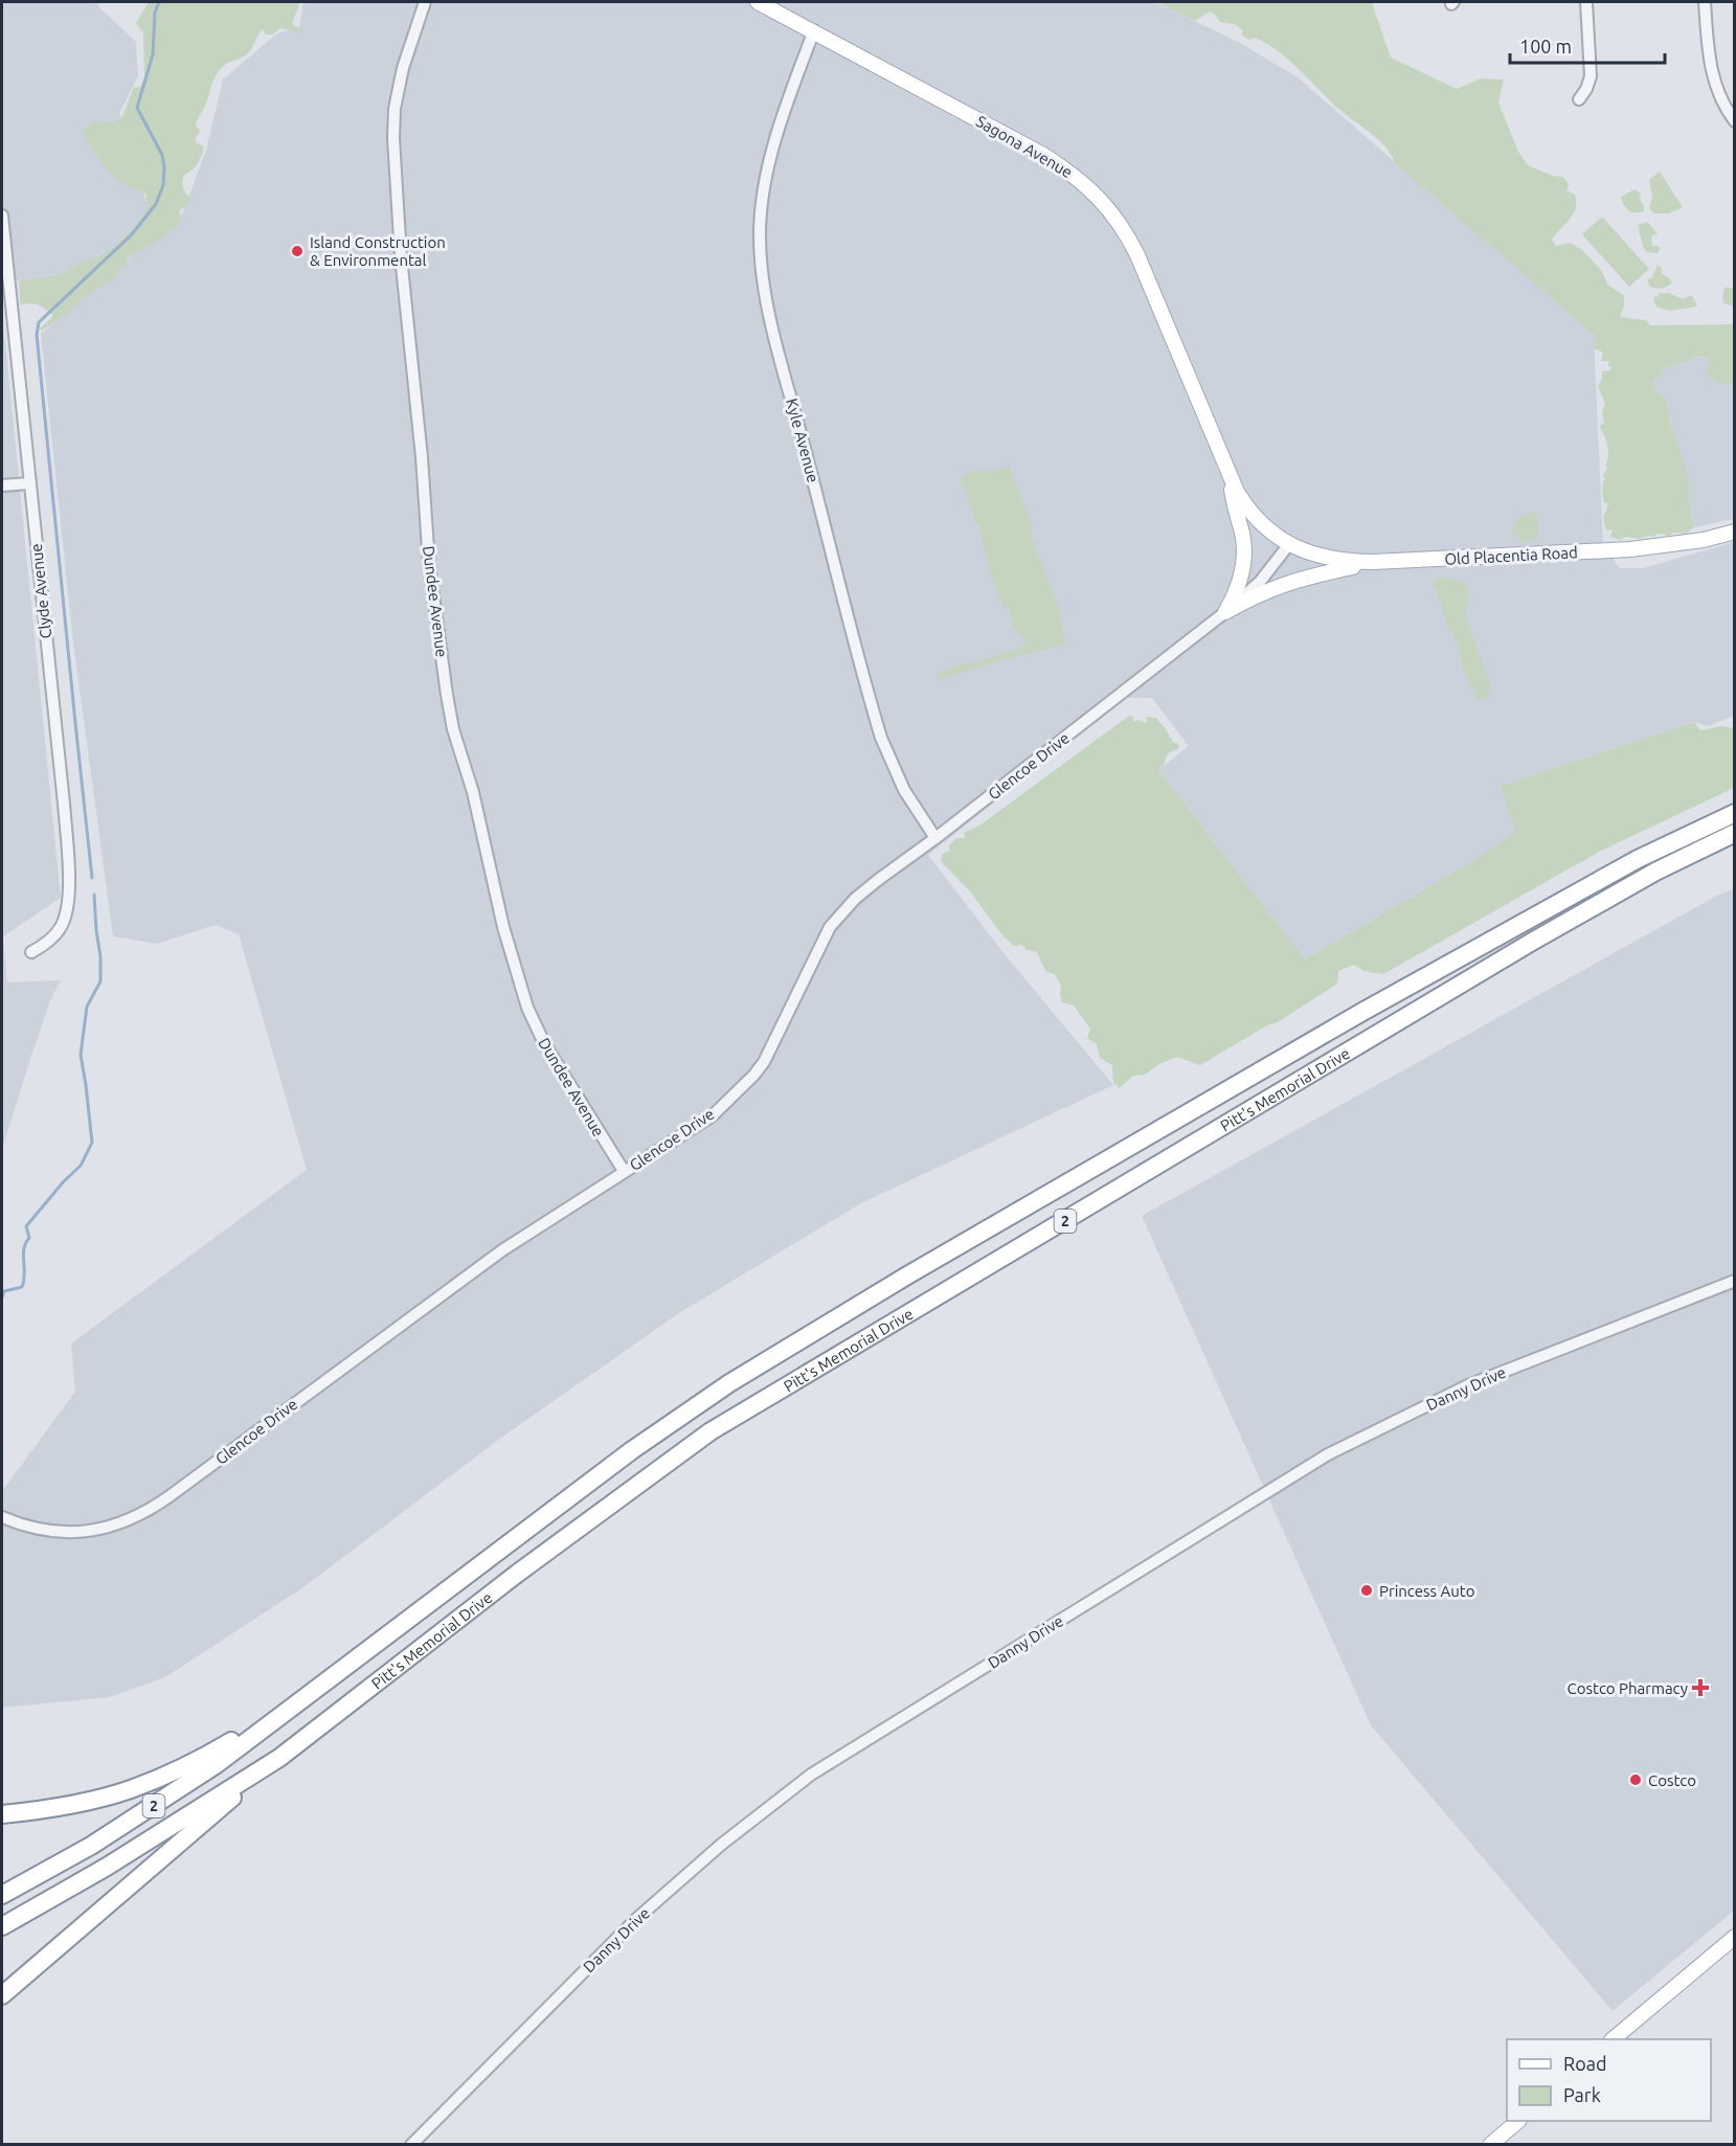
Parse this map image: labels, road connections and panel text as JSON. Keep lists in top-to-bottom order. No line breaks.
{"streets":{"highway":["Pitt's Memorial Drive","2"],"main road":["Sagona Avenue","Old Placentia Road"],"street":["Kyle Avenue","Clyde Avenue","Dundee Avenue","Glencoe Drive","Danny Drive"]},"crossings":[["Sagona Avenue","Kyle Avenue"],["Sagona Avenue","Old Placentia Road"],["Sagona Avenue","Glencoe Drive"],["Kyle Avenue","Glencoe Drive"],["Old Placentia Road","Glencoe Drive"],["Dundee Avenue","Glencoe Drive"]],"places":{"other":["Island Construction & Environmental","Princess Auto","Costco"],"health":["Costco Pharmacy"]},"legend":["Road","Park"],"scale_bar":"100 m"}
